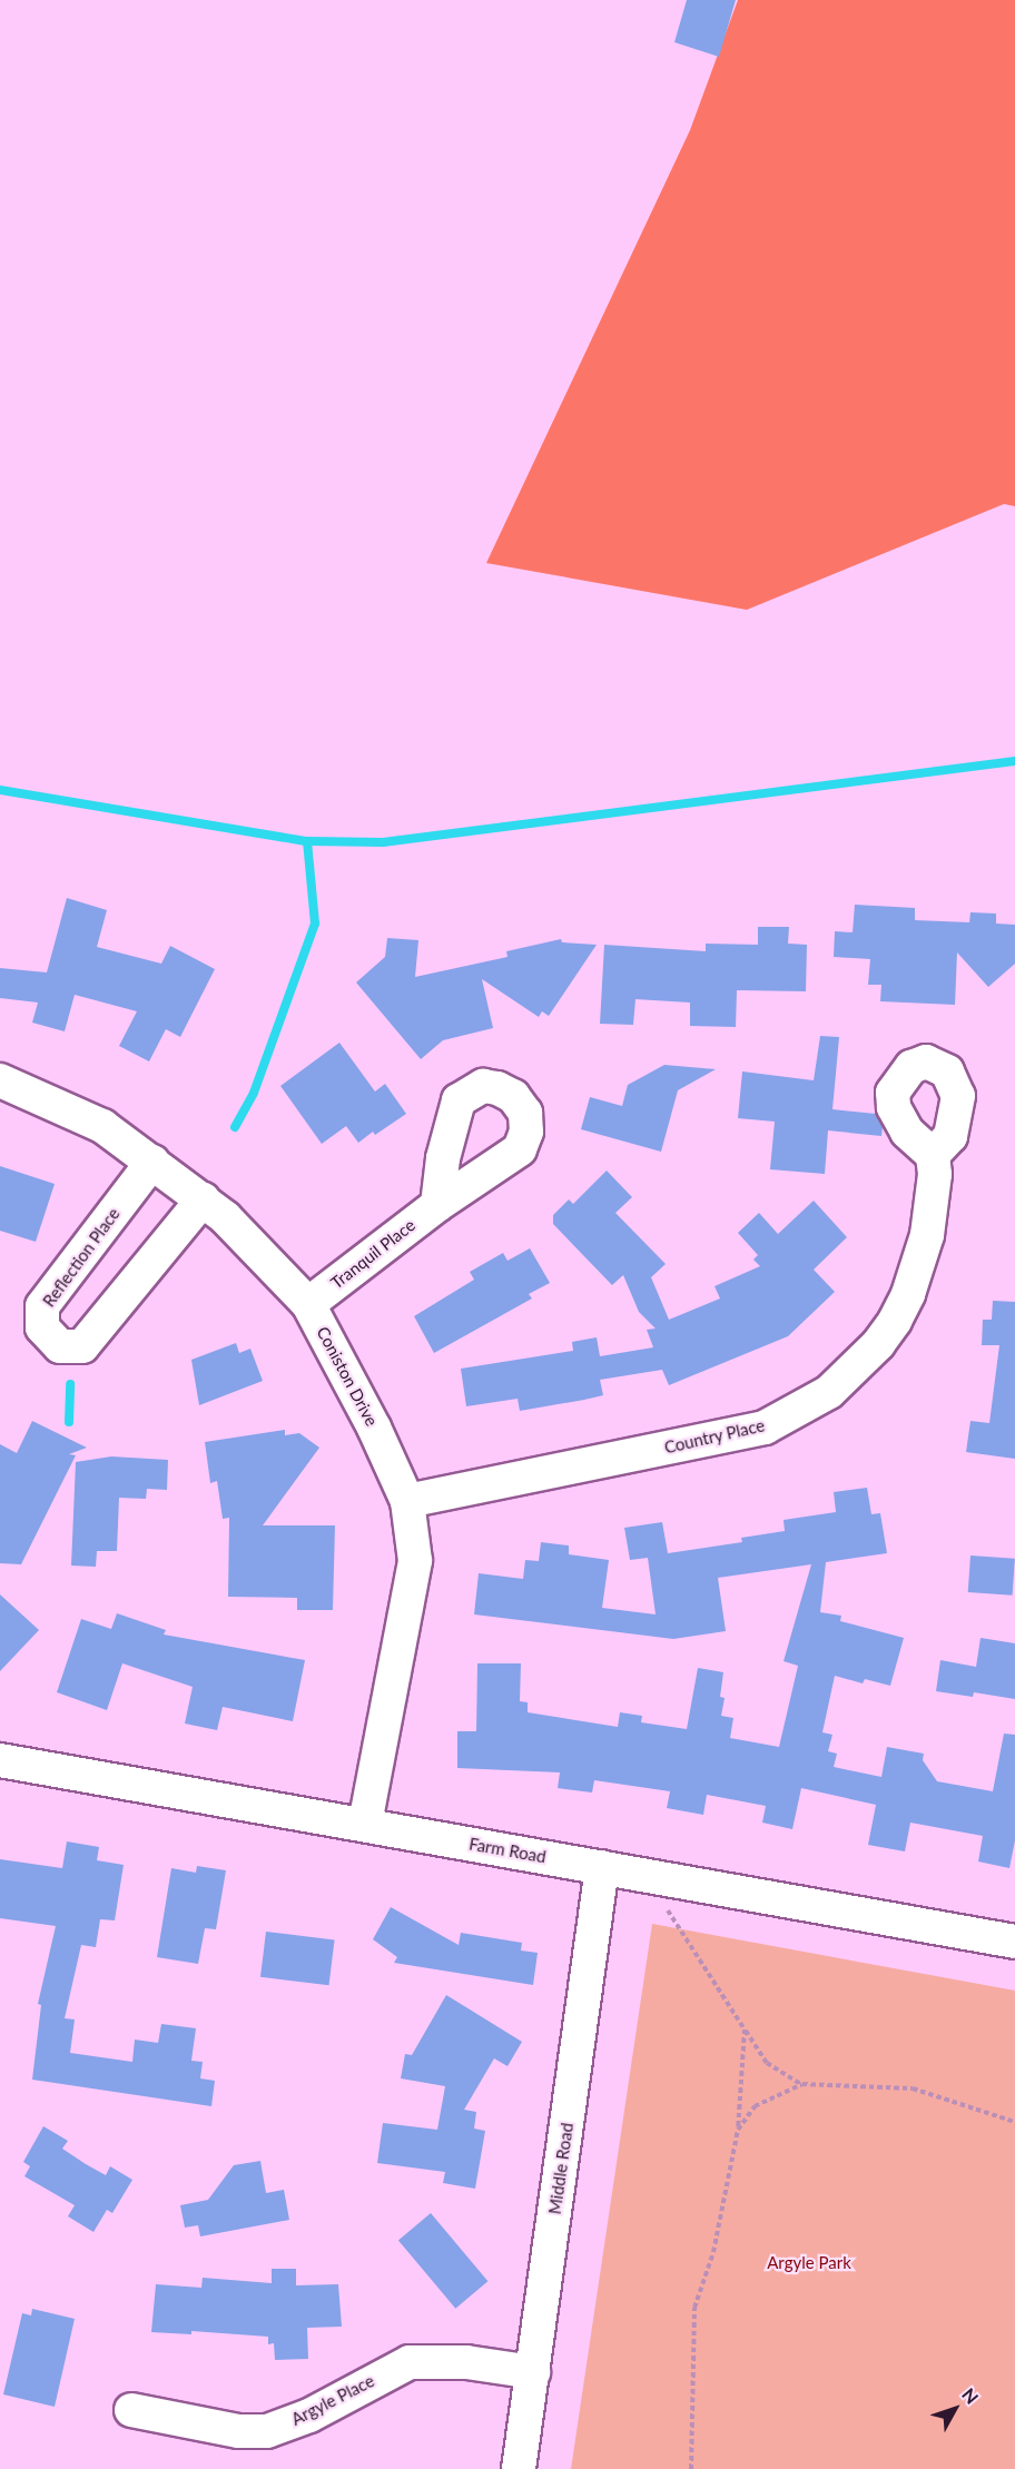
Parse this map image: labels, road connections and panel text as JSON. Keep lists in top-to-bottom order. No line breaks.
{"streets":{"street":["Tranquil Place","Reflection Place","Coniston Drive","Country Place","Farm Road","Middle Road","Argyle Place"]},"crossings":[["Tranquil Place","Coniston Drive"],["Reflection Place","Coniston Drive"],["Coniston Drive","Country Place"],["Coniston Drive","Farm Road"],["Farm Road","Middle Road"],["Middle Road","Argyle Place"]],"parks":["Argyle Park"],"north":"top right"}
